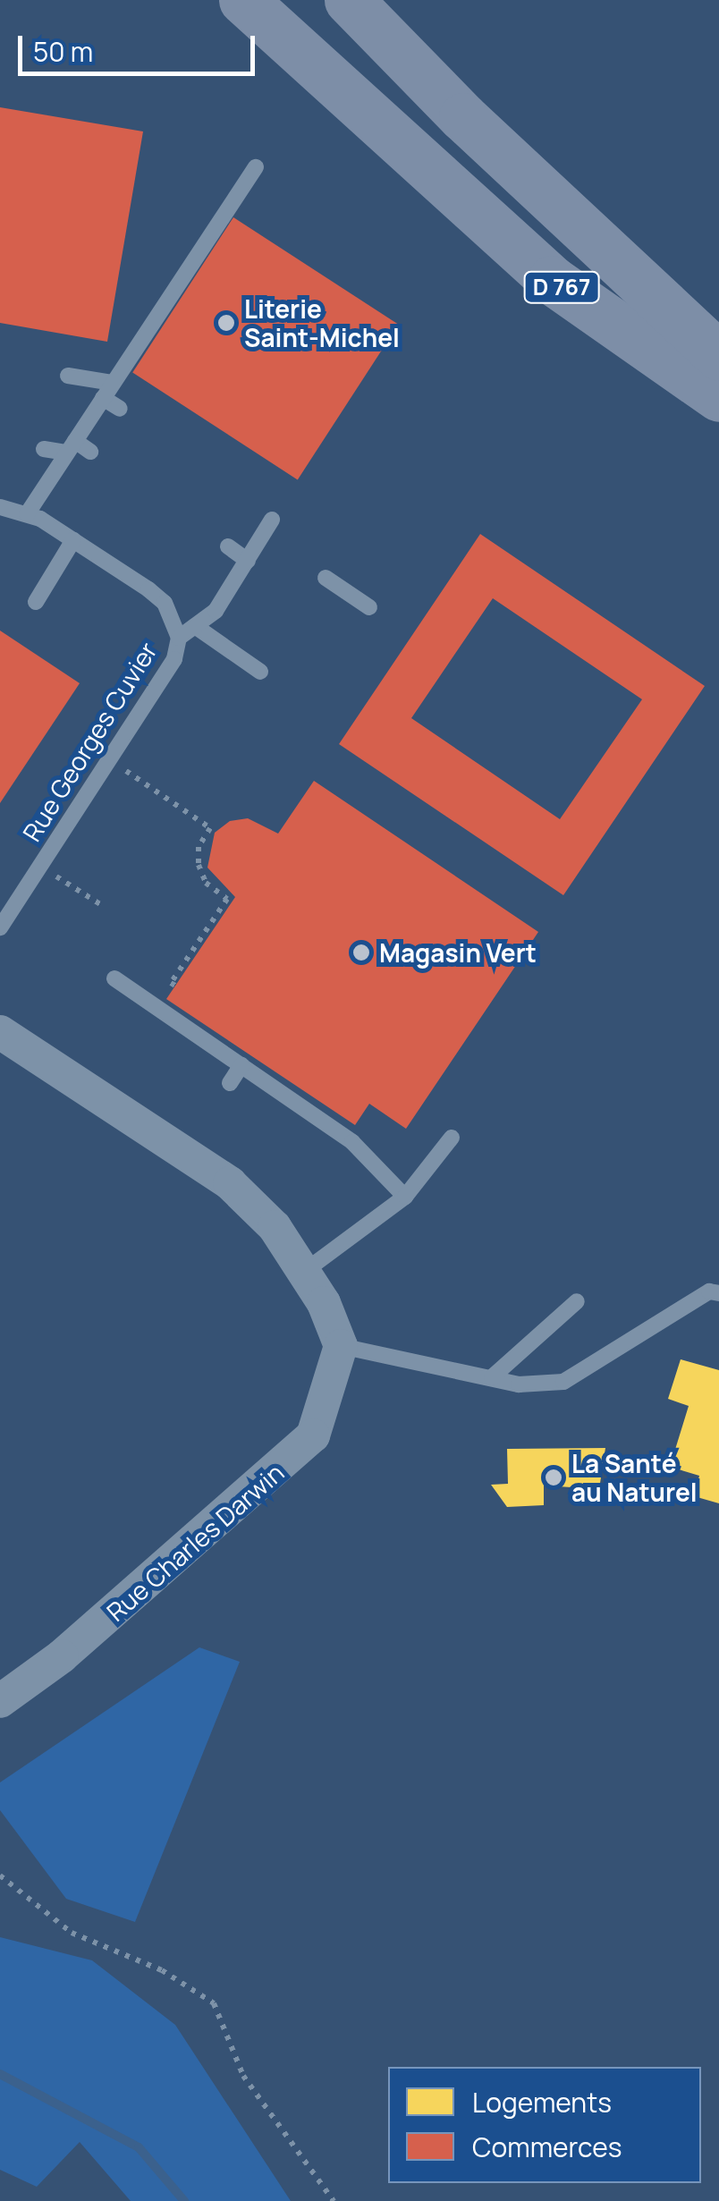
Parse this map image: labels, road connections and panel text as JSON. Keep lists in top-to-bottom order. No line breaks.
{"streets":{"main road":["D 767"],"street":["Rue Charles Darwin"],"lane":["Rue Georges Cuvier"]},"places":["Literie Saint-Michel","Magasin Vert","La Santé au Naturel"],"legend":["Logements","Commerces"],"scale_bar":"50 m"}
